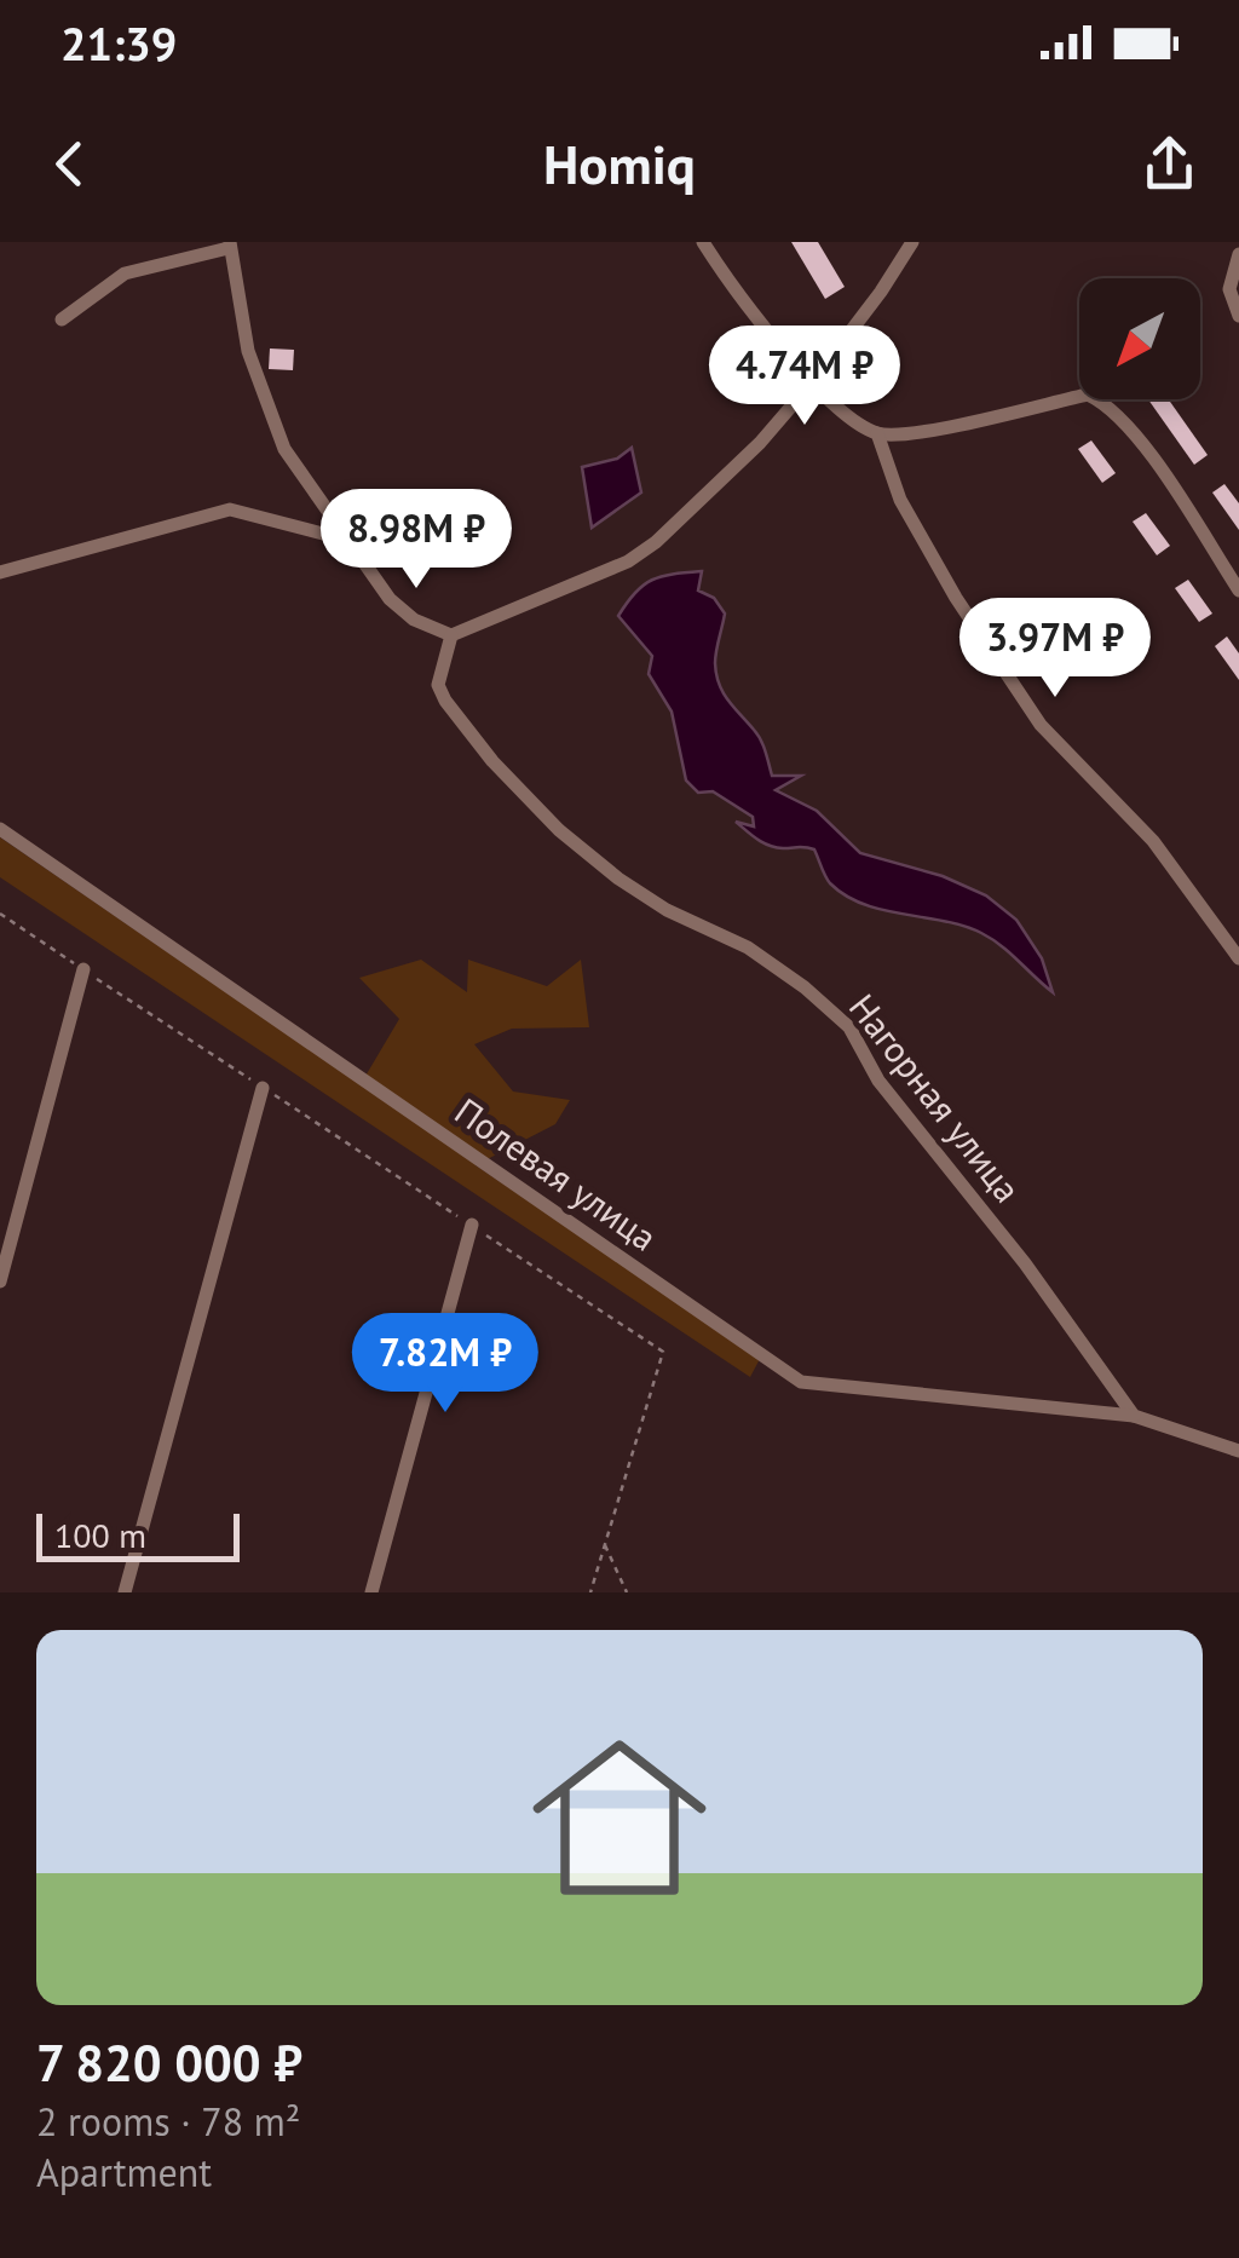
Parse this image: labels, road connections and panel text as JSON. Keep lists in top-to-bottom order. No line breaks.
{"streets":{"street":["Нагорная улица","Полевая улица"]},"crossings":[["Нагорная улица","Полевая улица"]],"scale_bar":"100 m","north":"bottom left","page":{"status":"21:39","header":"Homiq","price":["4.74M ₽","8.98M ₽","3.97M ₽","7.82M ₽"],"scale":"100 m","list":[{"name":"7 820 000 ₽","note":"2 rooms · 78 m² · Apartment"}]}}
